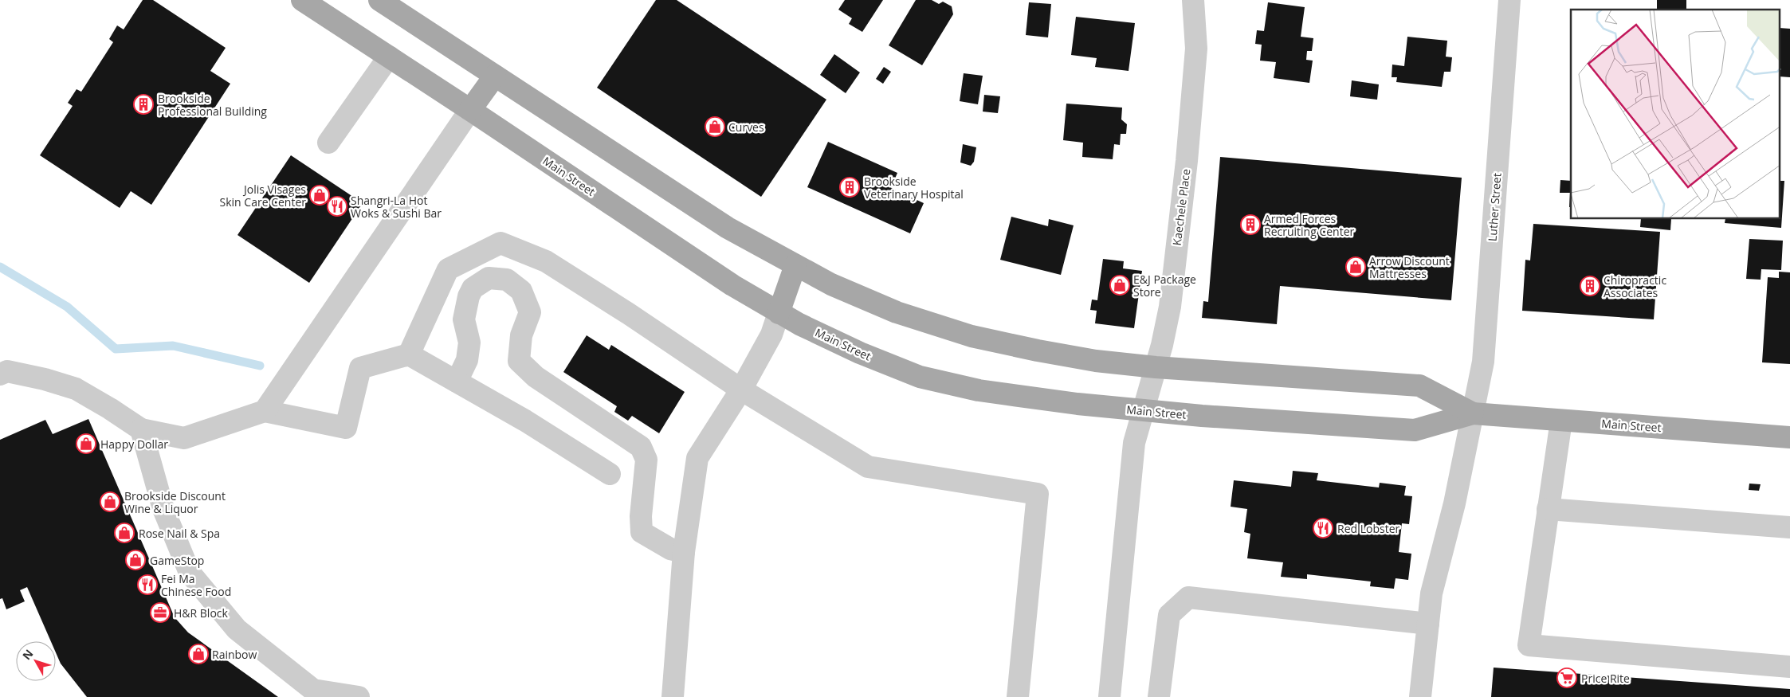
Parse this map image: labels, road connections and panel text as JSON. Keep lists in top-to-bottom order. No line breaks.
{"streets":{"main road":["Main Street"],"street":["Kaechele Place","Luther Street"]},"crossings":[["Main Street","Kaechele Place"],["Main Street","Luther Street"]],"places":{"building":["Brookside Professional Building","Brookside Veterinary Hospital","Armed Forces Recruiting Center","Chiropractic Associates"],"shop":["Curves","Jolis Visages Skin Care Center","Arrow Discount Mattresses","E&J Package Store","Happy Dollar","Brookside Discount Wine & Liquor","Rose Nail & Spa","GameStop","Rainbow"],"restaurant":["Shangri-La Hot Woks & Sushi Bar","Red Lobster","Fei Ma Chinese Food"],"office":["H&R Block"],"supermarket":["Price Rite"]},"north":"top left"}
